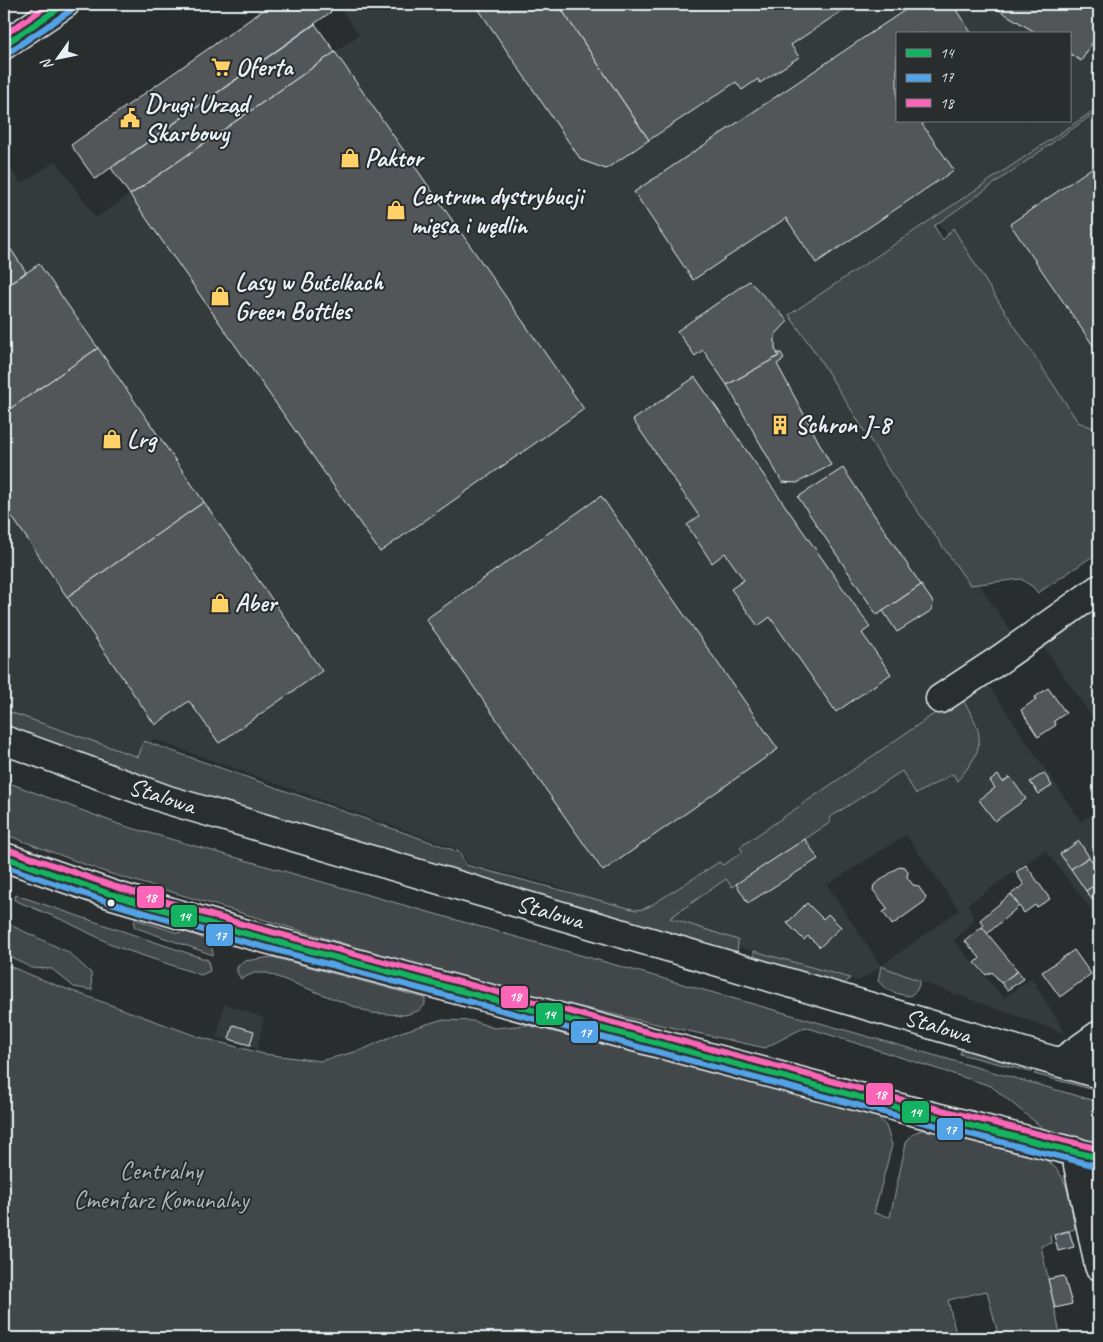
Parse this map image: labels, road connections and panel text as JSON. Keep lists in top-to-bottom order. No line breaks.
{"streets":{"street":["Stalowa"]},"parks":["Centralny Cmentarz Komunalny"],"places":{"supermarket":["Oferta"],"public building":["Drugi Urząd Skarbowy"],"shop":["Paktor","Centrum dystrybucji mięsa i wędlin","Lasy w Butelkach Green Bottles","Lrg","Aber"],"building":["Schron J-8"]},"lines":["transit line 14","transit line 18","transit line 17"],"legend":["14","17","18"],"north":"bottom left"}
